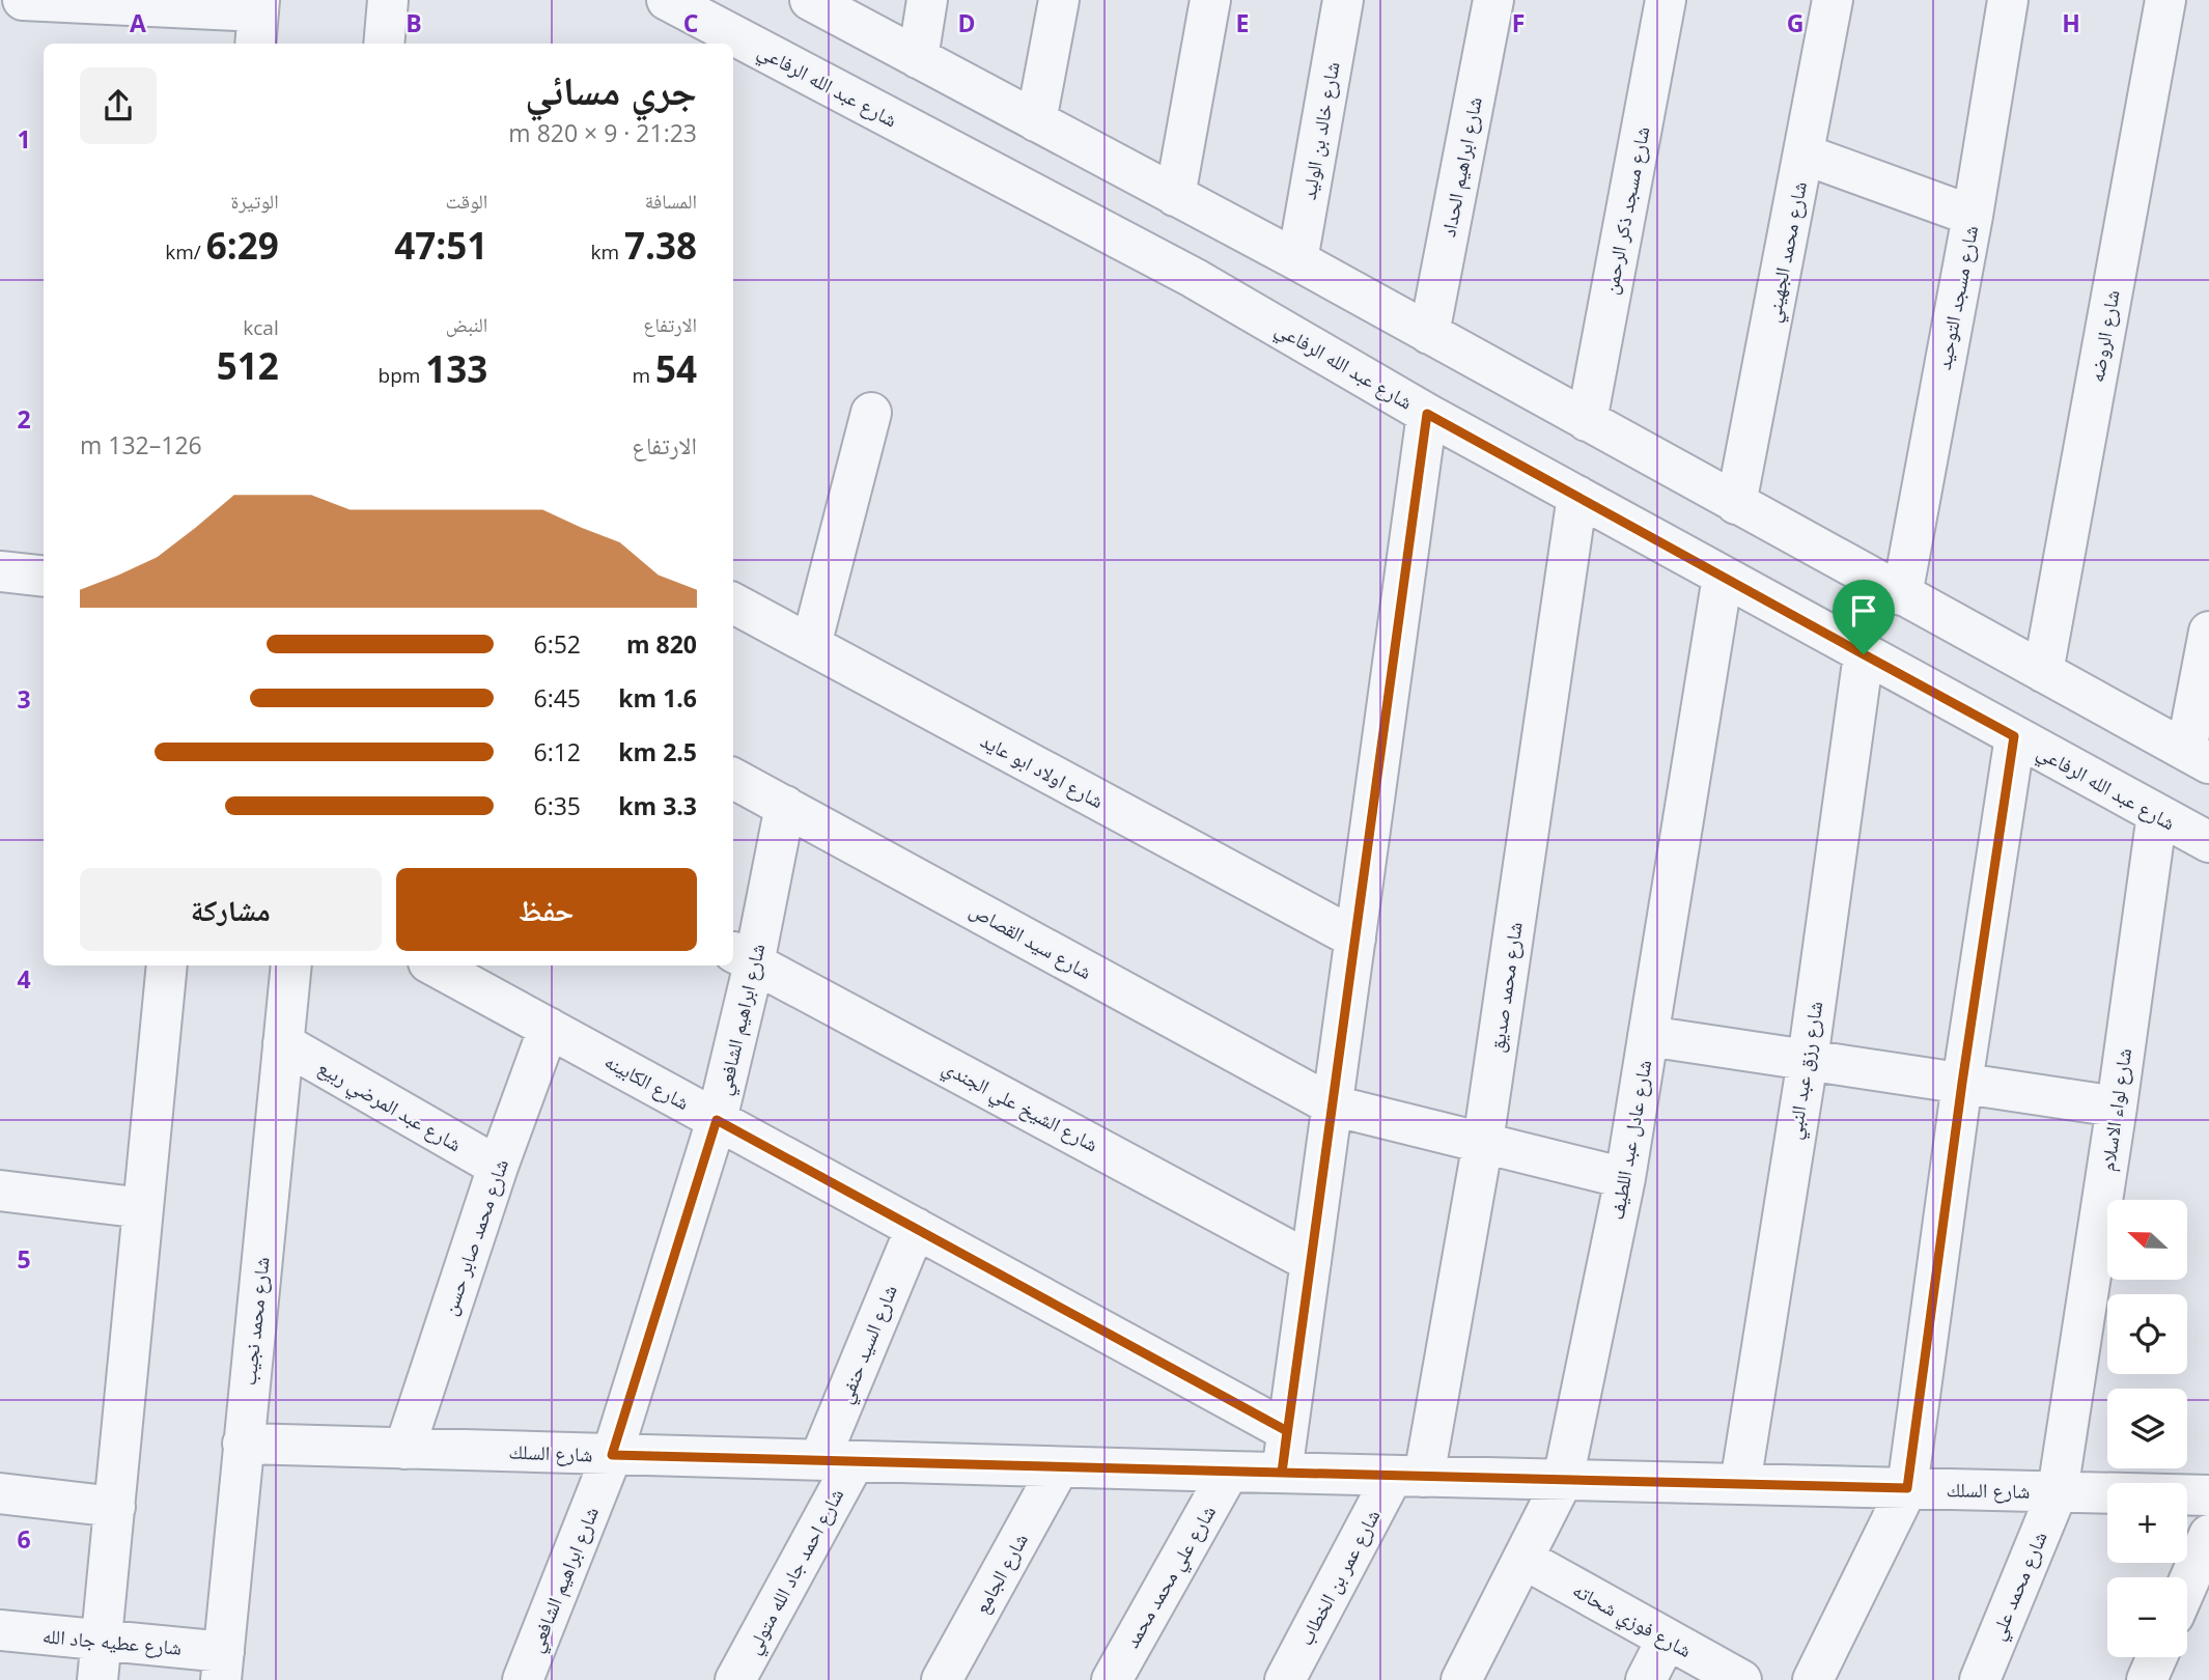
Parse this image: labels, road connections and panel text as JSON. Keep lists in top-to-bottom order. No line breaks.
{"streets":{"street":["شارع عبد الله الرفاعي","شارع خالد بن الوليد","شارع ابراهيم الحداد","شارع مسجد ذكر الرحمن","شارع محمد الجهيني","شارع مسجد التوحيد","شارع الروضه","شارع اولاد ابو عايد","شارع سيد القصاص","شارع محمد صديق","شارع ابراهيم الشافعي","شارع رزق عبد النبي","شارع الكابينه","شارع عبد المرضي ربيع","شارع الشيخ علي الجندي","شارع لواء الاسلام","شارع عادل عبد اللطيف","شارع محمد صابر حسن","شارع محمد نجيب","شارع السيد حنفي","شارع السلك","شارع احمد جاد الله متولي","شارع الجامع","شارع علي محمد محمد","شارع عمر بن الخطاب","شارع محمد علي","شارع فوزي شحاته","شارع عطيه جاد الله"]},"crossings":[["شارع عبد الله الرفاعي","شارع محمد صديق"],["شارع عبد الله الرفاعي","شارع رزق عبد النبي"],["شارع عبد الله الرفاعي","شارع لواء الاسلام"],["شارع عبد الله الرفاعي","شارع عادل عبد اللطيف"],["شارع سيد القصاص","شارع محمد صديق"],["شارع سيد القصاص","شارع ابراهيم الشافعي"],["شارع سيد القصاص","شارع عادل عبد اللطيف"],["شارع محمد صديق","شارع السلك"],["شارع محمد صديق","شارع عمر بن الخطاب"],["شارع ابراهيم الشافعي","شارع الكابينه"],["شارع ابراهيم الشافعي","شارع الشيخ علي الجندي"],["شارع ابراهيم الشافعي","شارع السلك"],["شارع رزق عبد النبي","شارع السلك"],["شارع الكابينه","شارع محمد صابر حسن"],["شارع الكابينه","شارع السيد حنفي"],["شارع عبد المرضي ربيع","شارع محمد صابر حسن"],["شارع عبد المرضي ربيع","شارع محمد نجيب"],["شارع لواء الاسلام","شارع السلك"],["شارع لواء الاسلام","شارع محمد علي"],["شارع عادل عبد اللطيف","شارع السلك"],["شارع عادل عبد اللطيف","شارع فوزي شحاته"],["شارع محمد صابر حسن","شارع السلك"],["شارع محمد نجيب","شارع السلك"],["شارع محمد نجيب","شارع عطيه جاد الله"],["شارع السيد حنفي","شارع السلك"],["شارع السيد حنفي","شارع احمد جاد الله متولي"],["شارع السلك","شارع احمد جاد الله متولي"],["شارع السلك","شارع الجامع"],["شارع السلك","شارع علي محمد محمد"],["شارع السلك","شارع عمر بن الخطاب"],["شارع السلك","شارع محمد علي"]],"north":"left","page":{"heading":["جري مسائي","21:23 · 9 × 820 m"],"stats":[["المسافة","7.38 km"],["الوقت","47:51"],["الوتيرة","6:29 /km"],["الارتفاع","54 m"],["النبض","133 bpm"],["kcal","512"]],"chart":["الارتفاع","126–132 m"],"list":[{"name":"820 m","note":"6:52"},{"name":"1.6 km","note":"6:45"},{"name":"2.5 km","note":"6:12"},{"name":"3.3 km","note":"6:35"}],"buttons":["حفظ","مشاركة"],"map_buttons":["+","−"]},"grid":{"columns":["A","B","C","D","E","F","G","H"],"rows":["1","2","3","4","5","6"]}}
